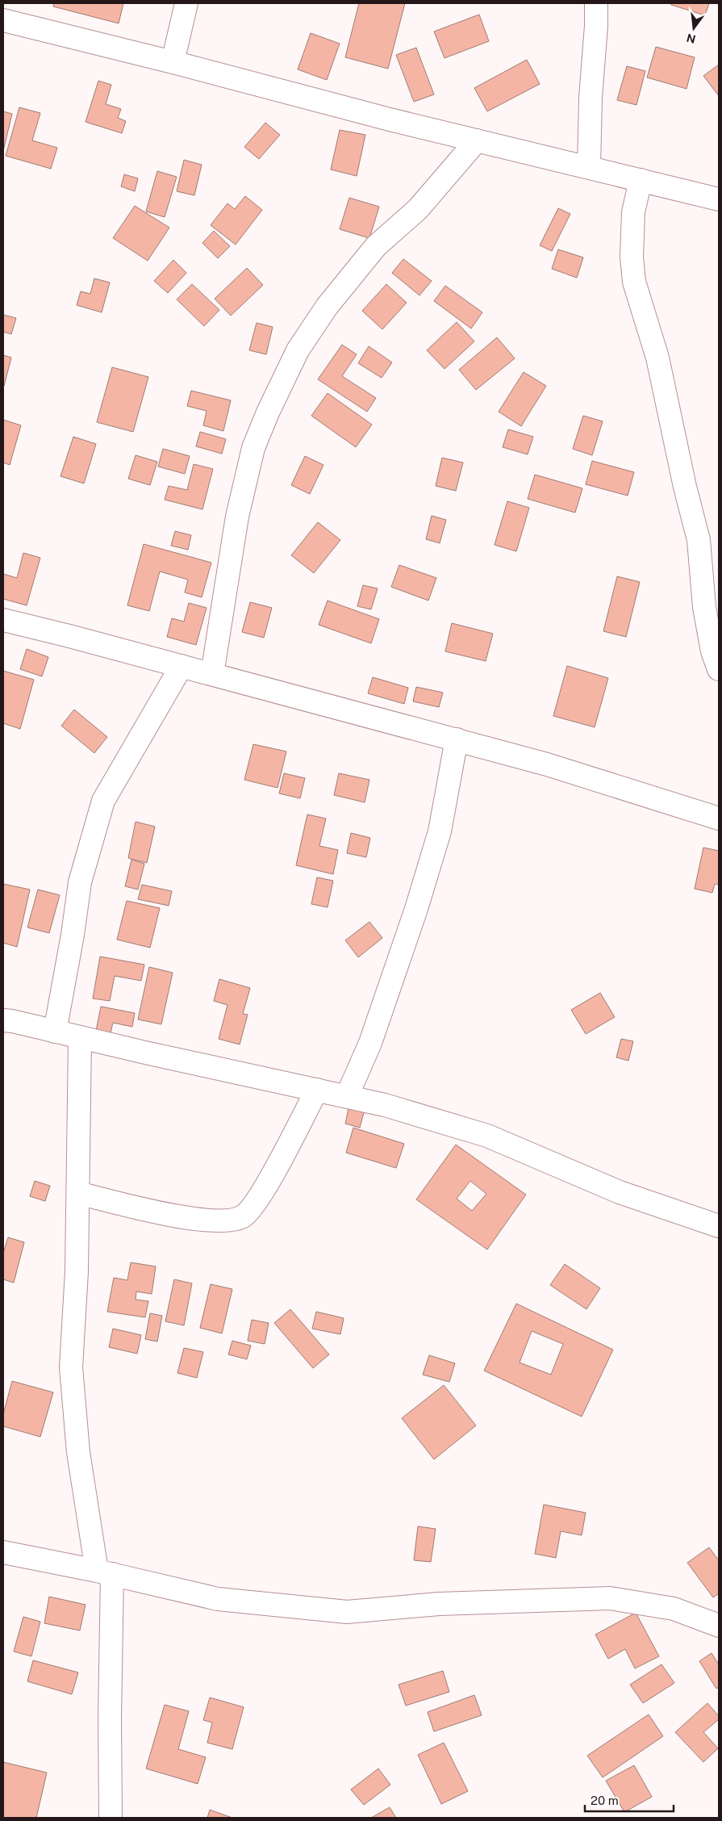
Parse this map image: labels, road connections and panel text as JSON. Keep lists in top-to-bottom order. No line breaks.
{"scale_bar":"20 m","north":"bottom"}
